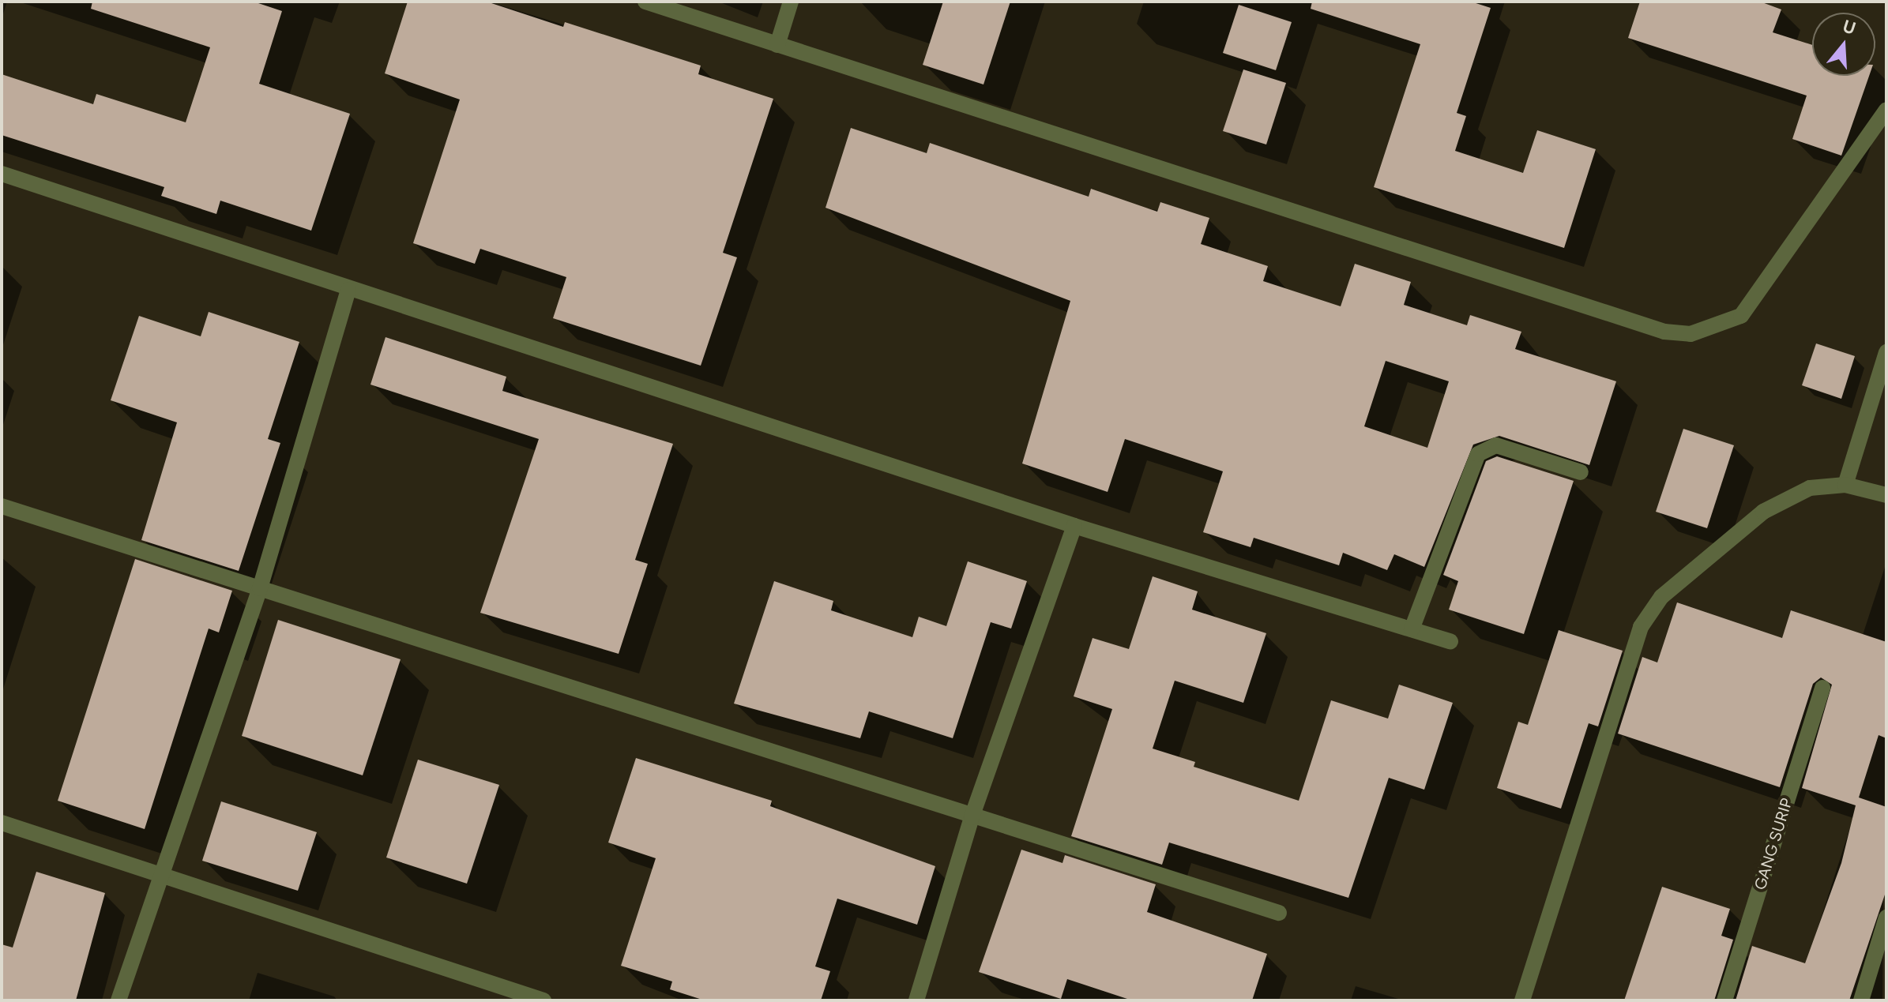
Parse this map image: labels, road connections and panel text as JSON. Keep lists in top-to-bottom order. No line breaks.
{"streets":{"street":["GANG SURIP"]},"north":"top"}
